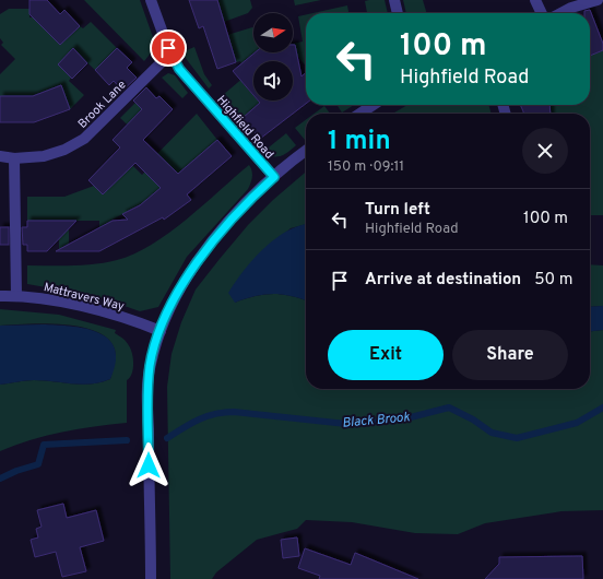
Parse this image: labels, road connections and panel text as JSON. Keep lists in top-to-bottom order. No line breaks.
{"streets":{"street":["Brook Lane","Highfield Road","Mattravers Way"]},"crossings":[["Brook Lane","Highfield Road"]],"water":["Black Brook"],"north":"right","page":{"turn":["100 m","Highfield Road"],"heading":["1 min","150 m · 09:11"],"list":[{"name":"Turn left","note":"Highfield Road","value":"100 m"},{"name":"Arrive at destination","value":"50 m"}],"buttons":["Exit","Share"]}}
